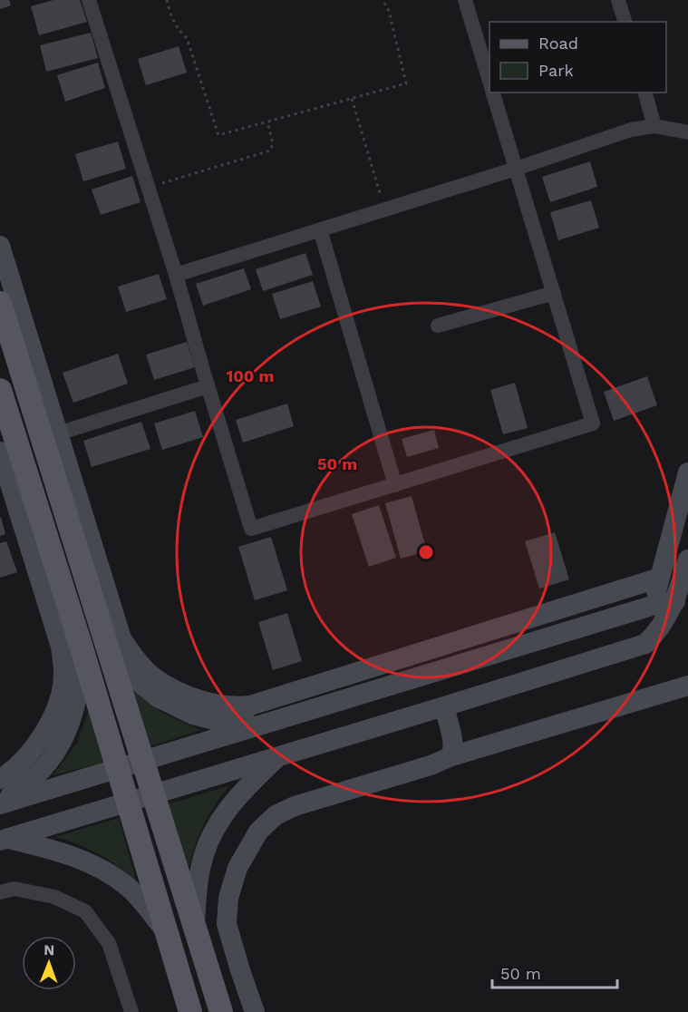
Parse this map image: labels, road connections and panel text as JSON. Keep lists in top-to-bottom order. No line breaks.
{"legend":["Road","Park"],"scale_bar":"50 m","north":"top","rings":["100 m","50 m"]}
